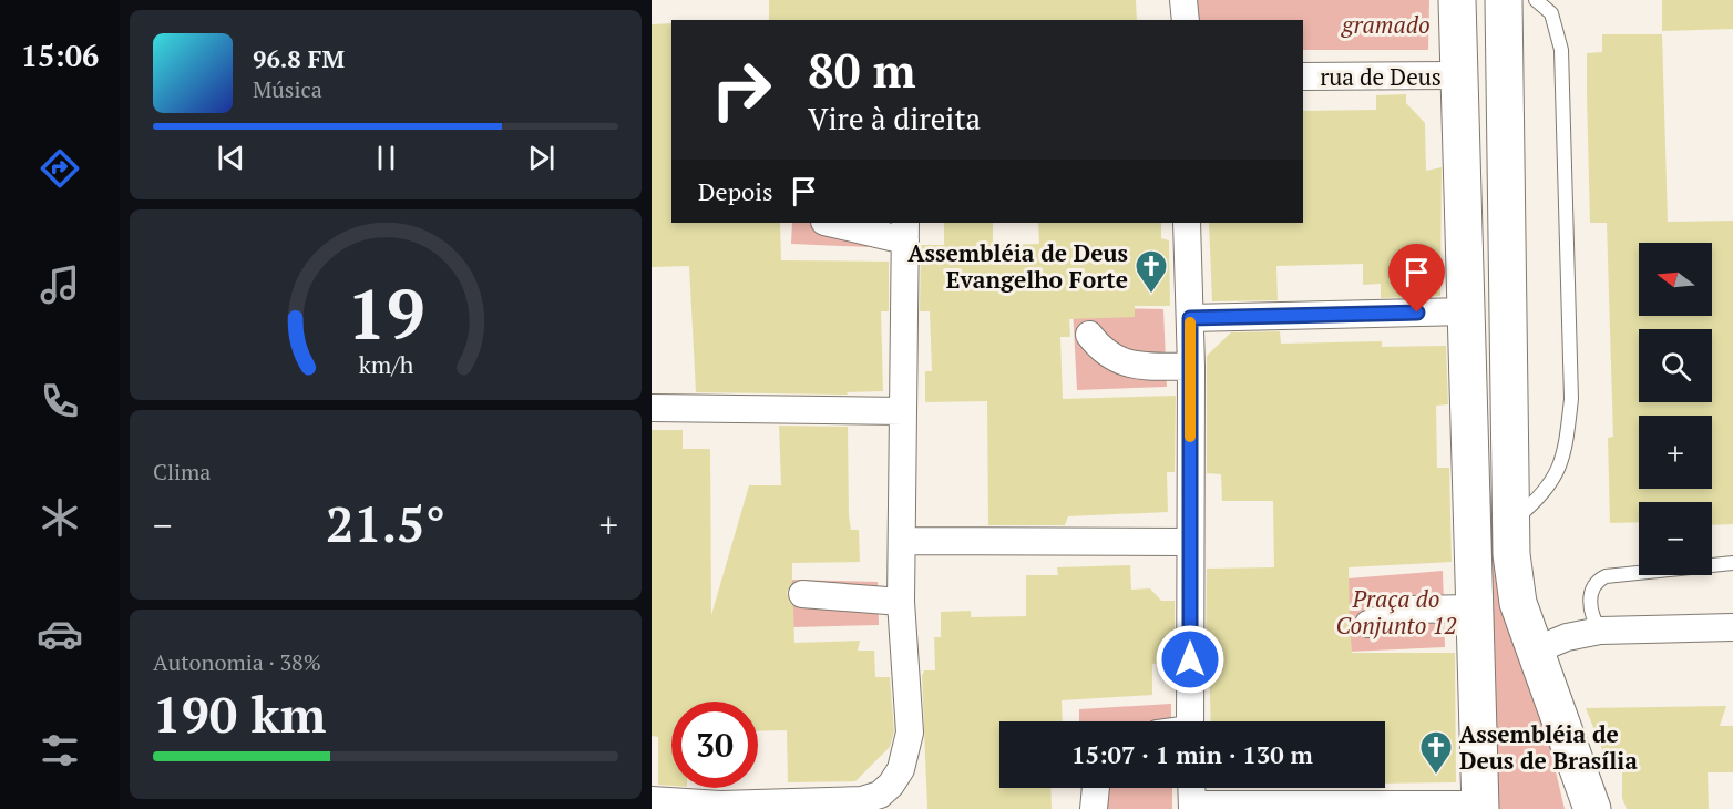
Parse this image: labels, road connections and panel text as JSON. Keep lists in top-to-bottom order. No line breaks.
{"streets":{"street":["rua de Deus"]},"parks":["gramado","Praça do Conjunto 12"],"places":{"church":["Assembléia de Deus Evangelho Forte","Assembléia de Deus de Brasília"]},"north":"left","page":{"tabs":"15:06","turn":["80 m","Vire à direita"],"song":["96.8 FM","Música"],"then":"Depois","map_buttons":["+","−"],"tile":["Clima",["Autonomia · 38%","190 km"]],"heat":["−","21.5°","+"],"limit":"30","trip":"15:07 · 1 min · 130 m","gauge":["19","km/h"]}}
